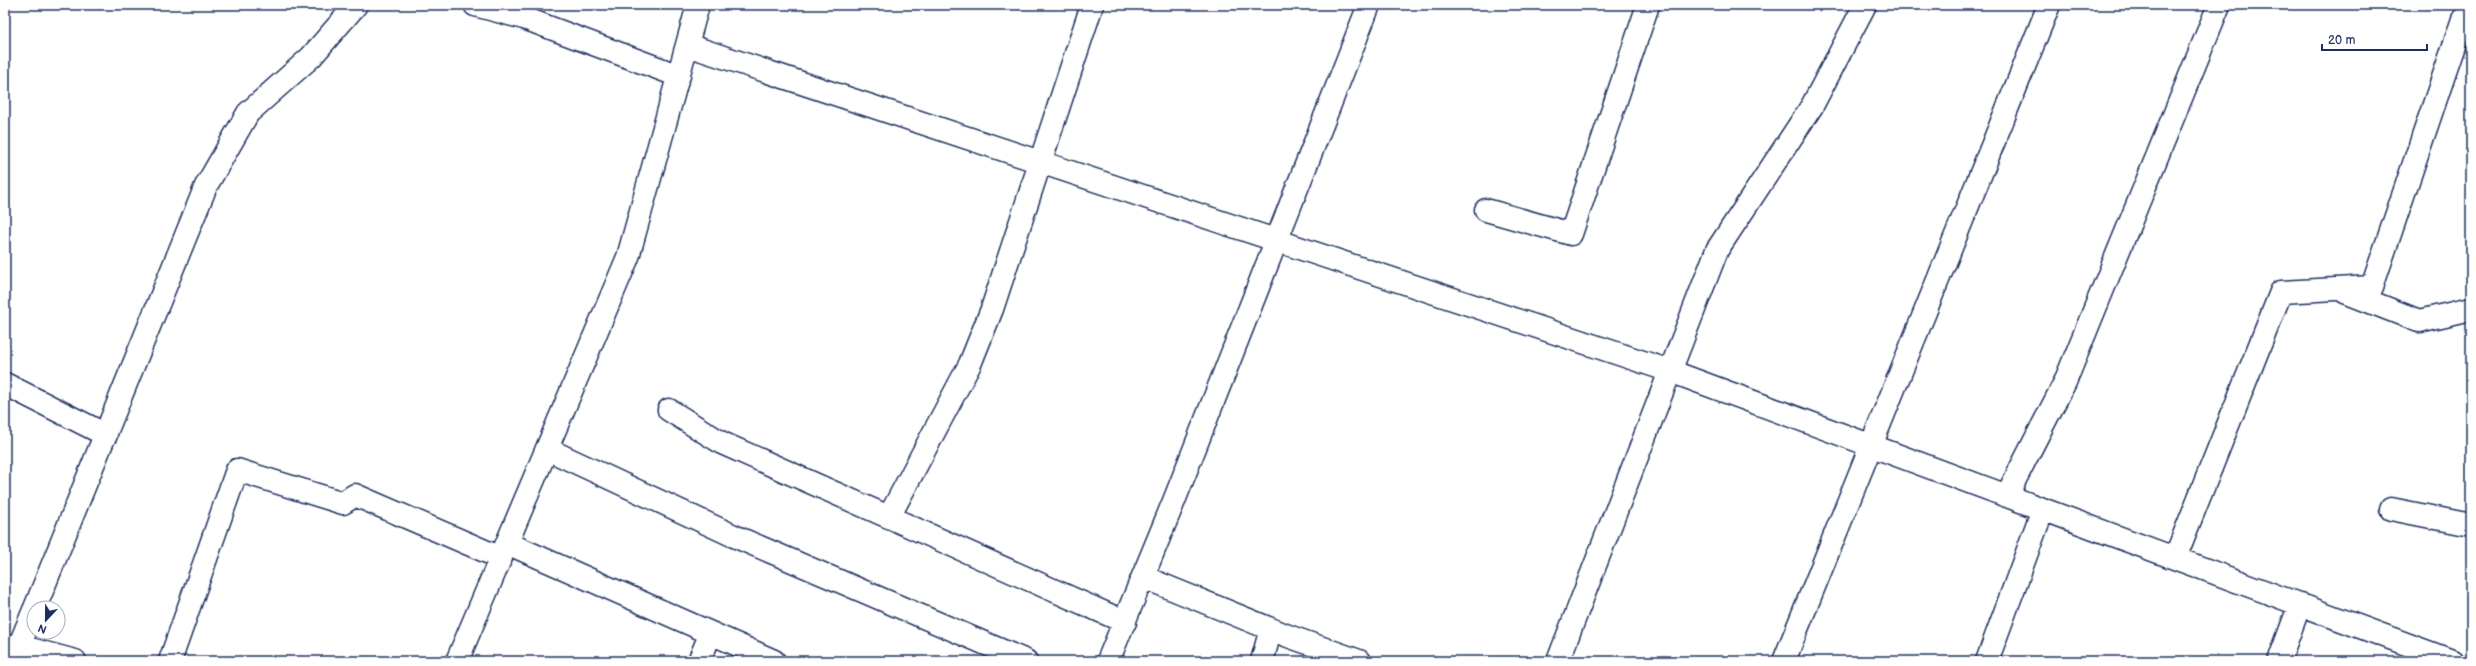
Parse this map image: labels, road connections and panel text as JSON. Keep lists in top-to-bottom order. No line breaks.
{"scale_bar":"20 m","north":"bottom"}
